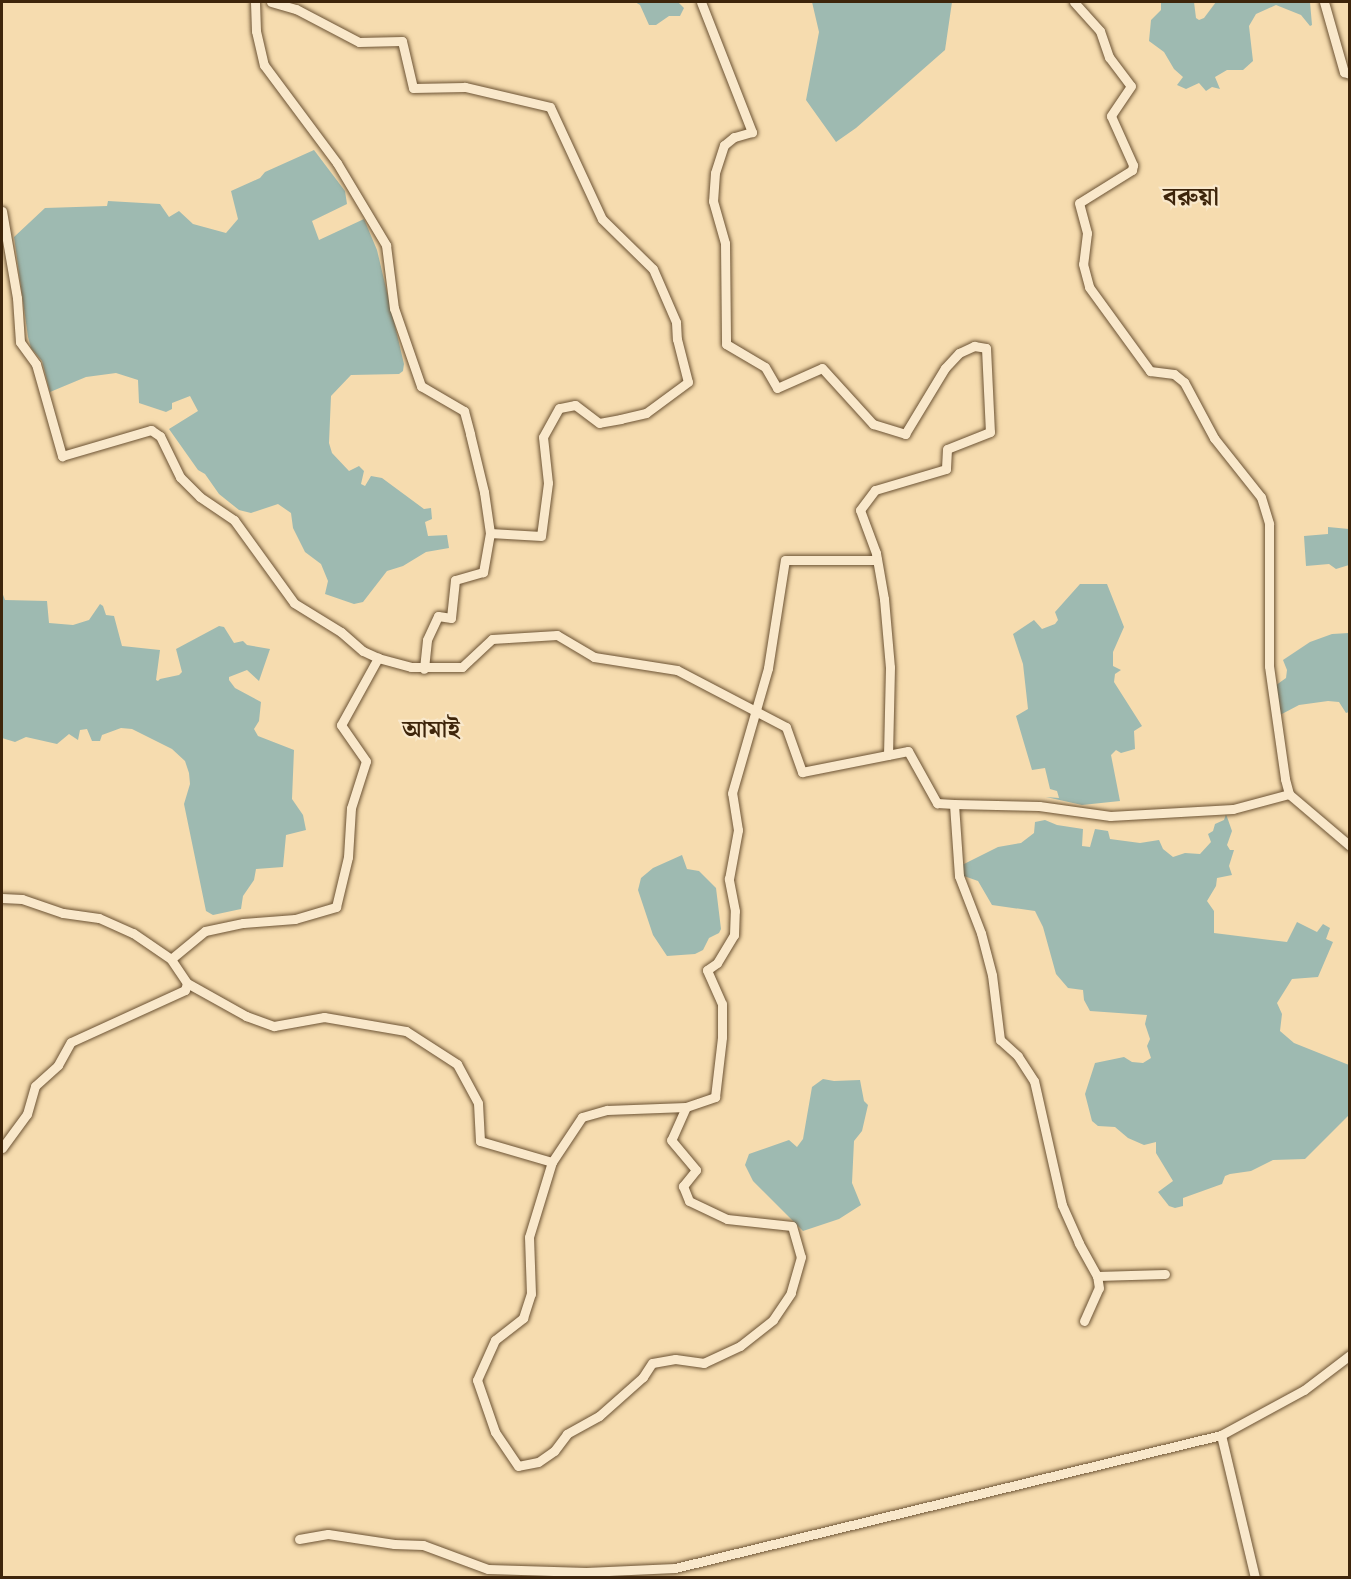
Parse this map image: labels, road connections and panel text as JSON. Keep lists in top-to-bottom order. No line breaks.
{"districts":["বরুয়া","আমাই"]}
